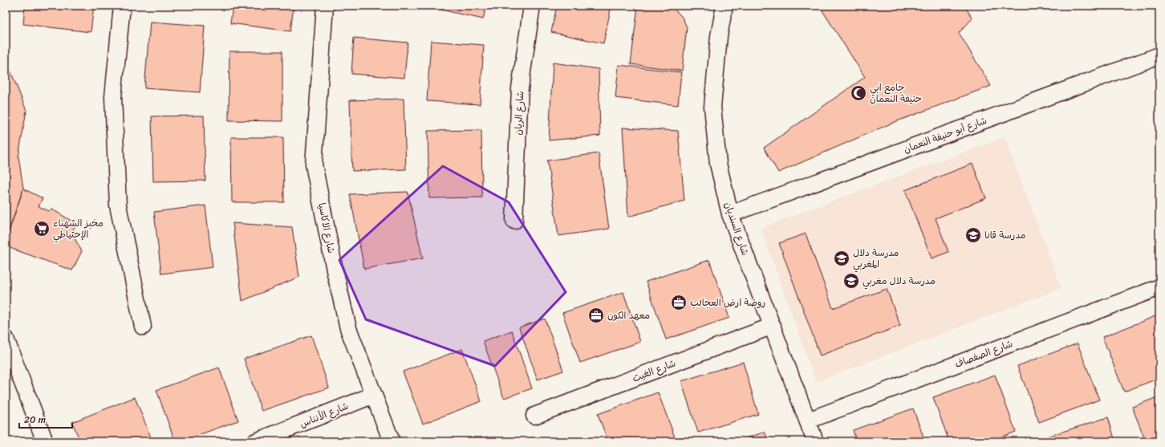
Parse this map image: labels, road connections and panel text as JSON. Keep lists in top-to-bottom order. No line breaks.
{"streets":{"street":["شارع الريان","شارع أبو حنيفة النعمان","شارع الاكاسيا","شارع السنديان","شارع الصفصاف","شارع الغيث","شارع الأنناس"]},"crossings":[["شارع أبو حنيفة النعمان","شارع السنديان"],["شارع الاكاسيا","شارع الأنناس"],["شارع السنديان","شارع الصفصاف"],["شارع السنديان","شارع الغيث"]],"places":{"mosque":["جامع ابي حنيفة النعمان"],"supermarket":["مخبز الشهباء الإحتياطي"],"school or university":["مدرسة قانا","مدرسة دلال المغربي","مدرسة دلال مغربي"],"office":["روضة ارض العجائب","معهد الكون"]},"scale_bar":"20 m"}
